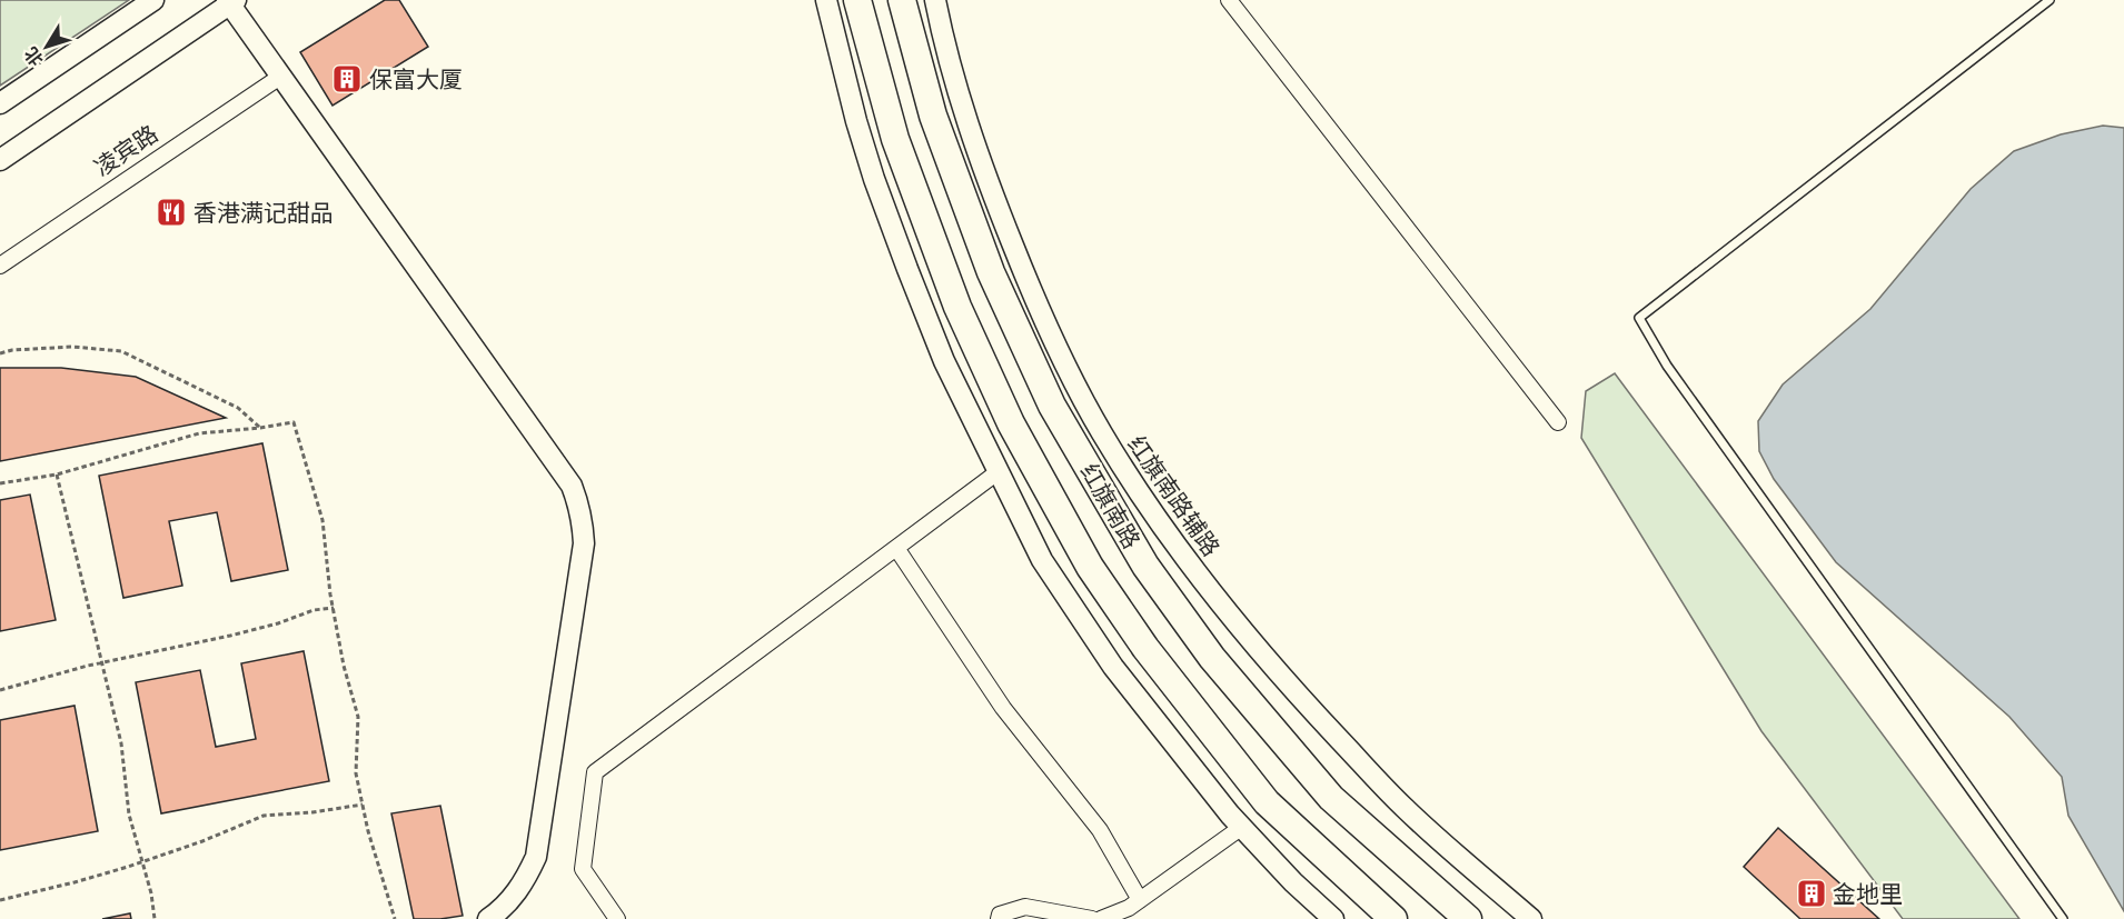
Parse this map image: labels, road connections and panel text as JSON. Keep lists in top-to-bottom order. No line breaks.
{"streets":{"highway":["红旗南路"],"main road":["红旗南路辅路"],"street":["凌宾路"]},"places":{"building":["保富大厦","金地里"],"restaurant":["香港满记甜品"]},"north":"bottom left"}
